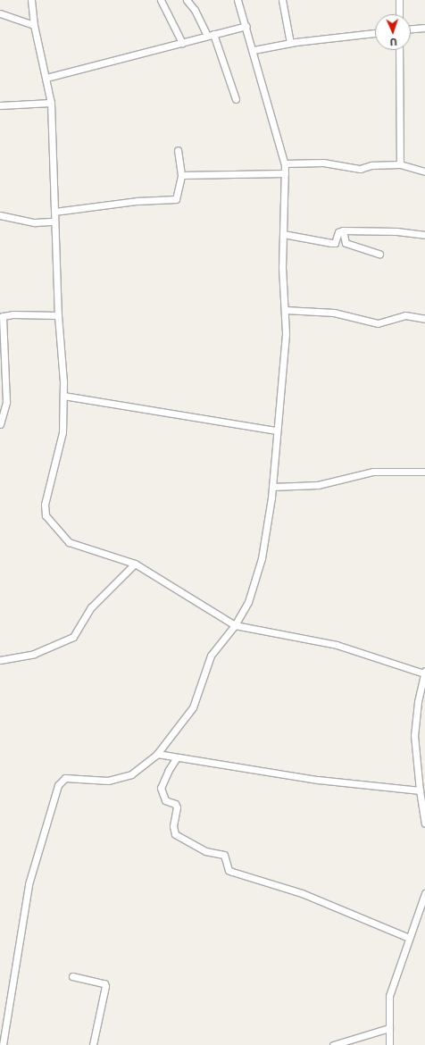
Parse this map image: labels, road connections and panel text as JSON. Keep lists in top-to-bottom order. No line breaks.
{"north":"bottom"}
